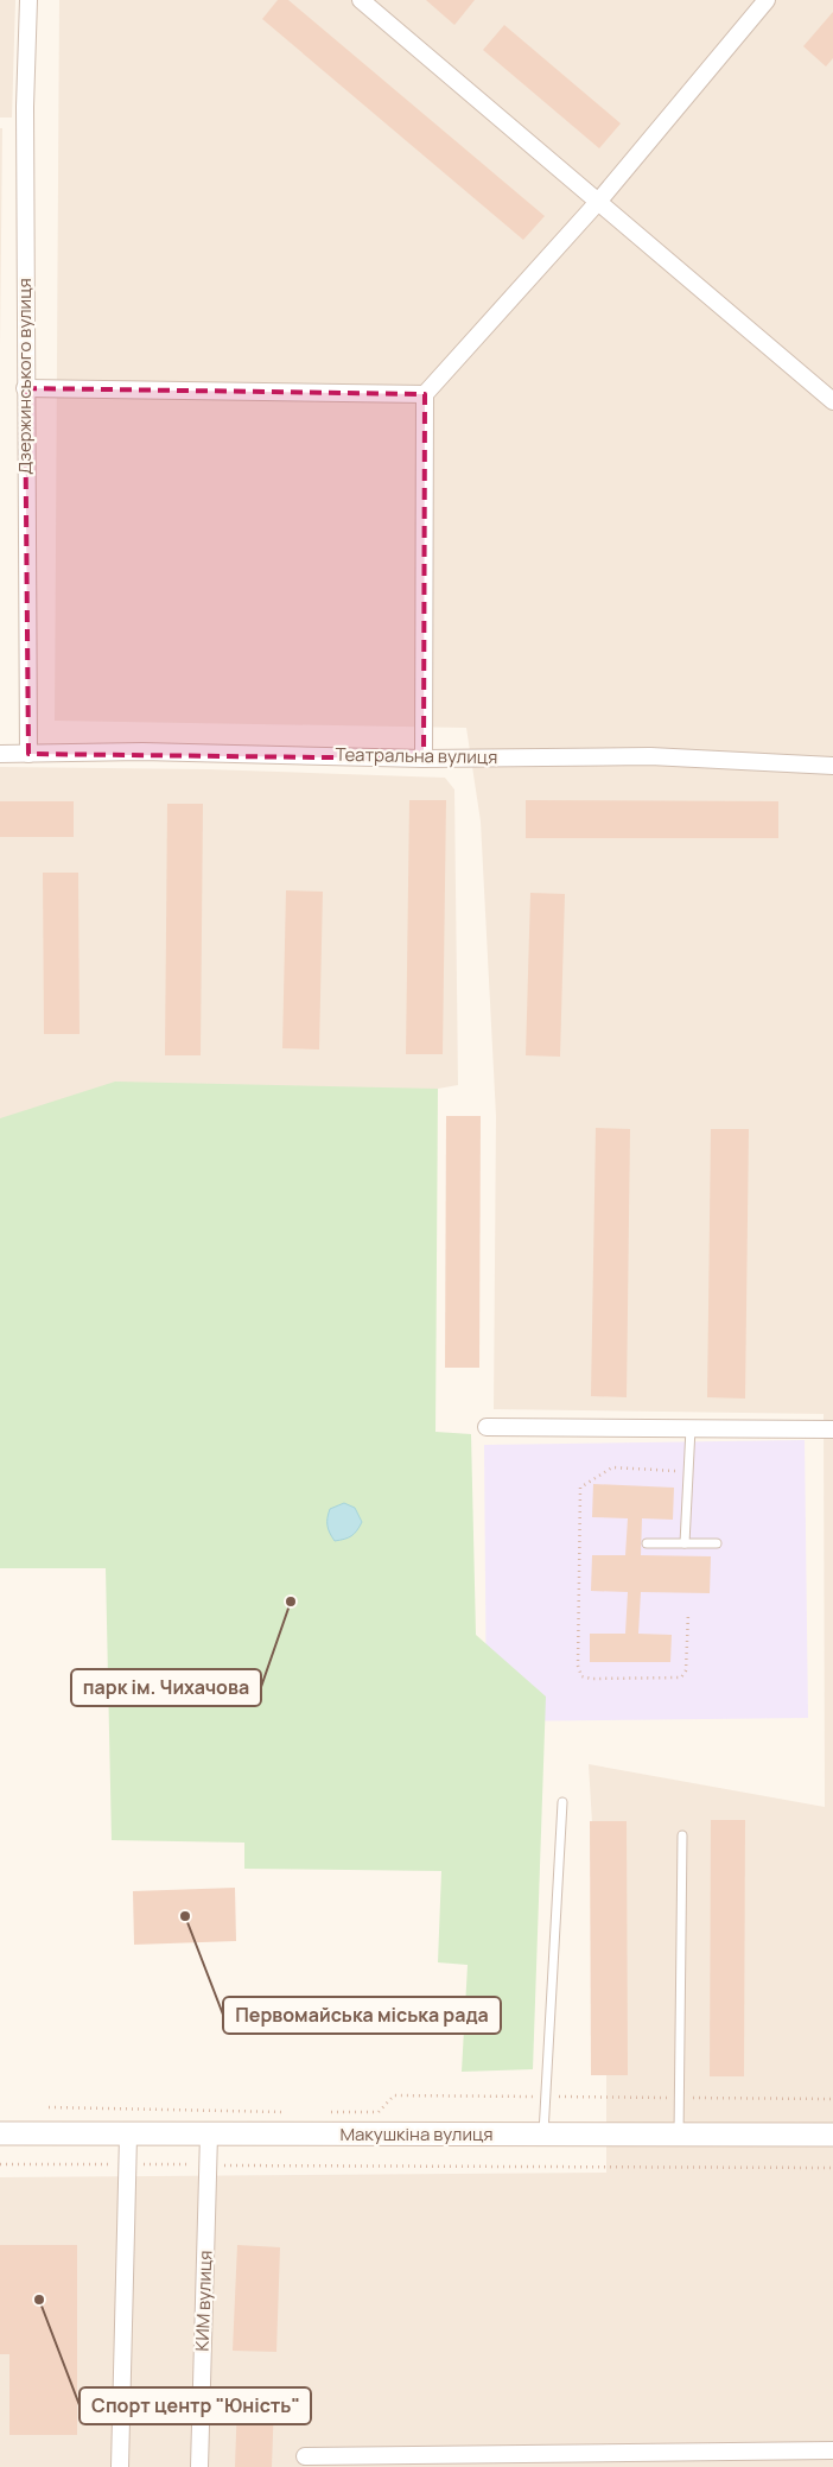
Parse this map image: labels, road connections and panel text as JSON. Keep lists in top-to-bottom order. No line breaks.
{"streets":{"street":["Дзержинського вулиця","Театральна вулиця","Макушкіна вулиця","КИМ вулиця"]},"crossings":[["Дзержинського вулиця","Театральна вулиця"],["Макушкіна вулиця","КИМ вулиця"]],"places":["парк ім. Чихачова","Первомайська міська рада","Спорт центр \"Юність\""]}
